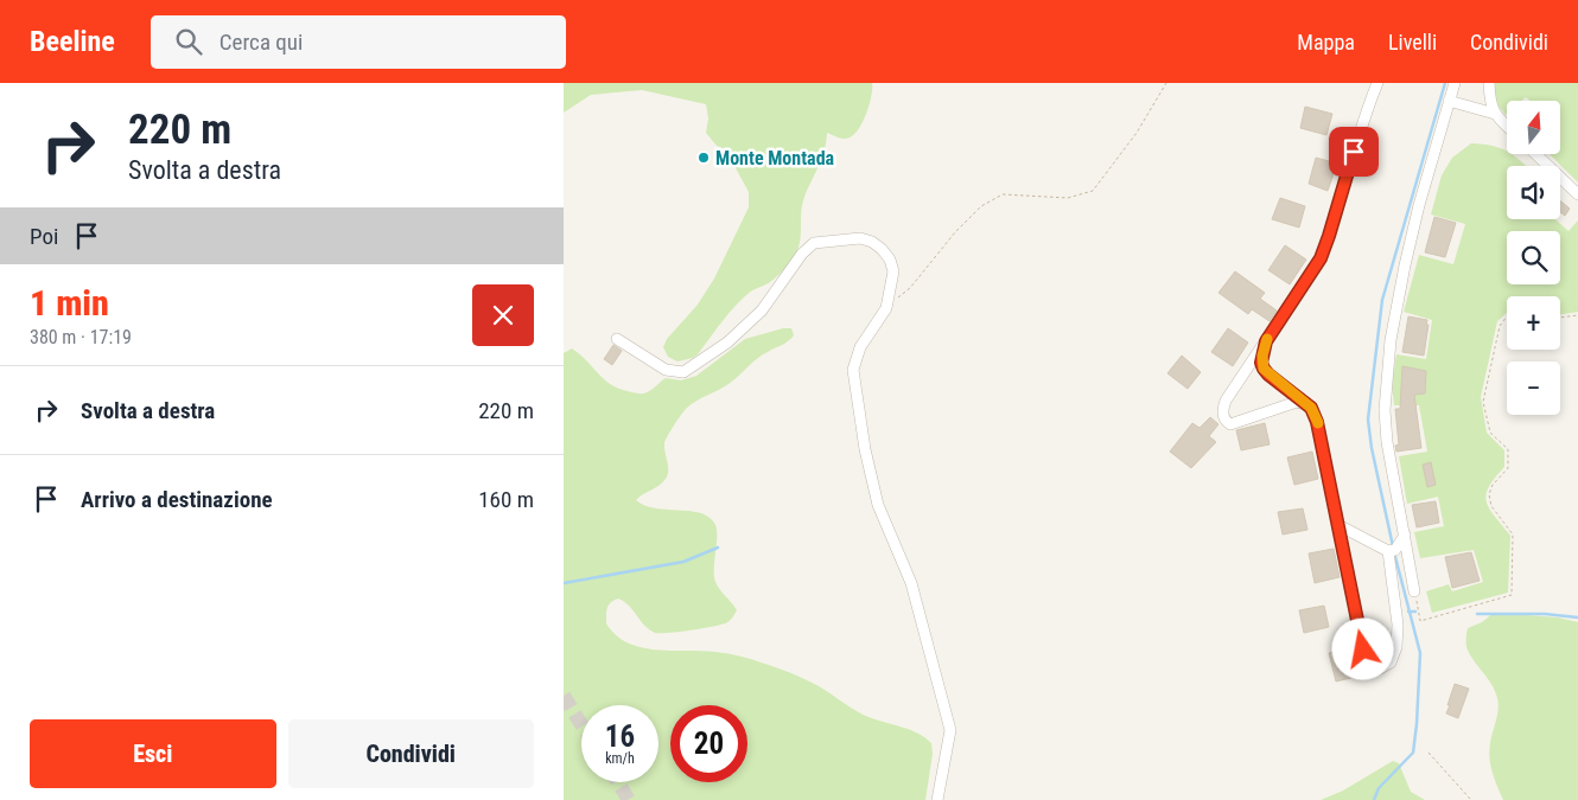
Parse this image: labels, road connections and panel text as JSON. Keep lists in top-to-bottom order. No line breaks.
{"places":["Monte Montada"],"north":"top","page":{"header":"Beeline","search":"Cerca qui","nav":["Mappa","Livelli","Condividi"],"turn":["220 m","Svolta a destra"],"map_buttons":["+","−"],"then":"Poi","heading":["1 min","380 m · 17:19"],"list":[{"name":"Svolta a destra","value":"220 m"},{"name":"Arrivo a destinazione","value":"160 m"}],"speed":"16 km/h","limit":"20","buttons":["Esci","Condividi"]}}
